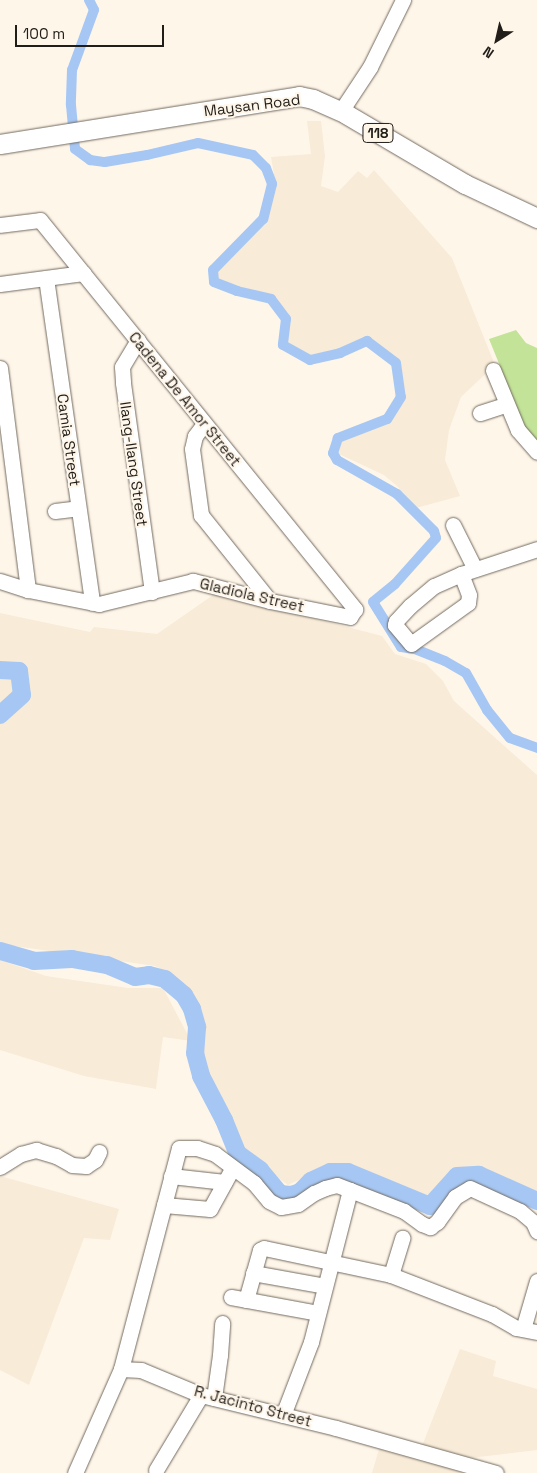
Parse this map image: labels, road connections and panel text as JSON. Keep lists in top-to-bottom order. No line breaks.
{"streets":{"main road":["Maysan Road","118"],"street":["Cadena De Amor Street","Camia Street","Ilang-Ilang Street","Gladiola Street","R. Jacinto Street"]},"crossings":[["Cadena De Amor Street","Ilang-Ilang Street"],["Cadena De Amor Street","Gladiola Street"],["Camia Street","Gladiola Street"],["Ilang-Ilang Street","Gladiola Street"]],"scale_bar":"100 m","north":"bottom left"}
